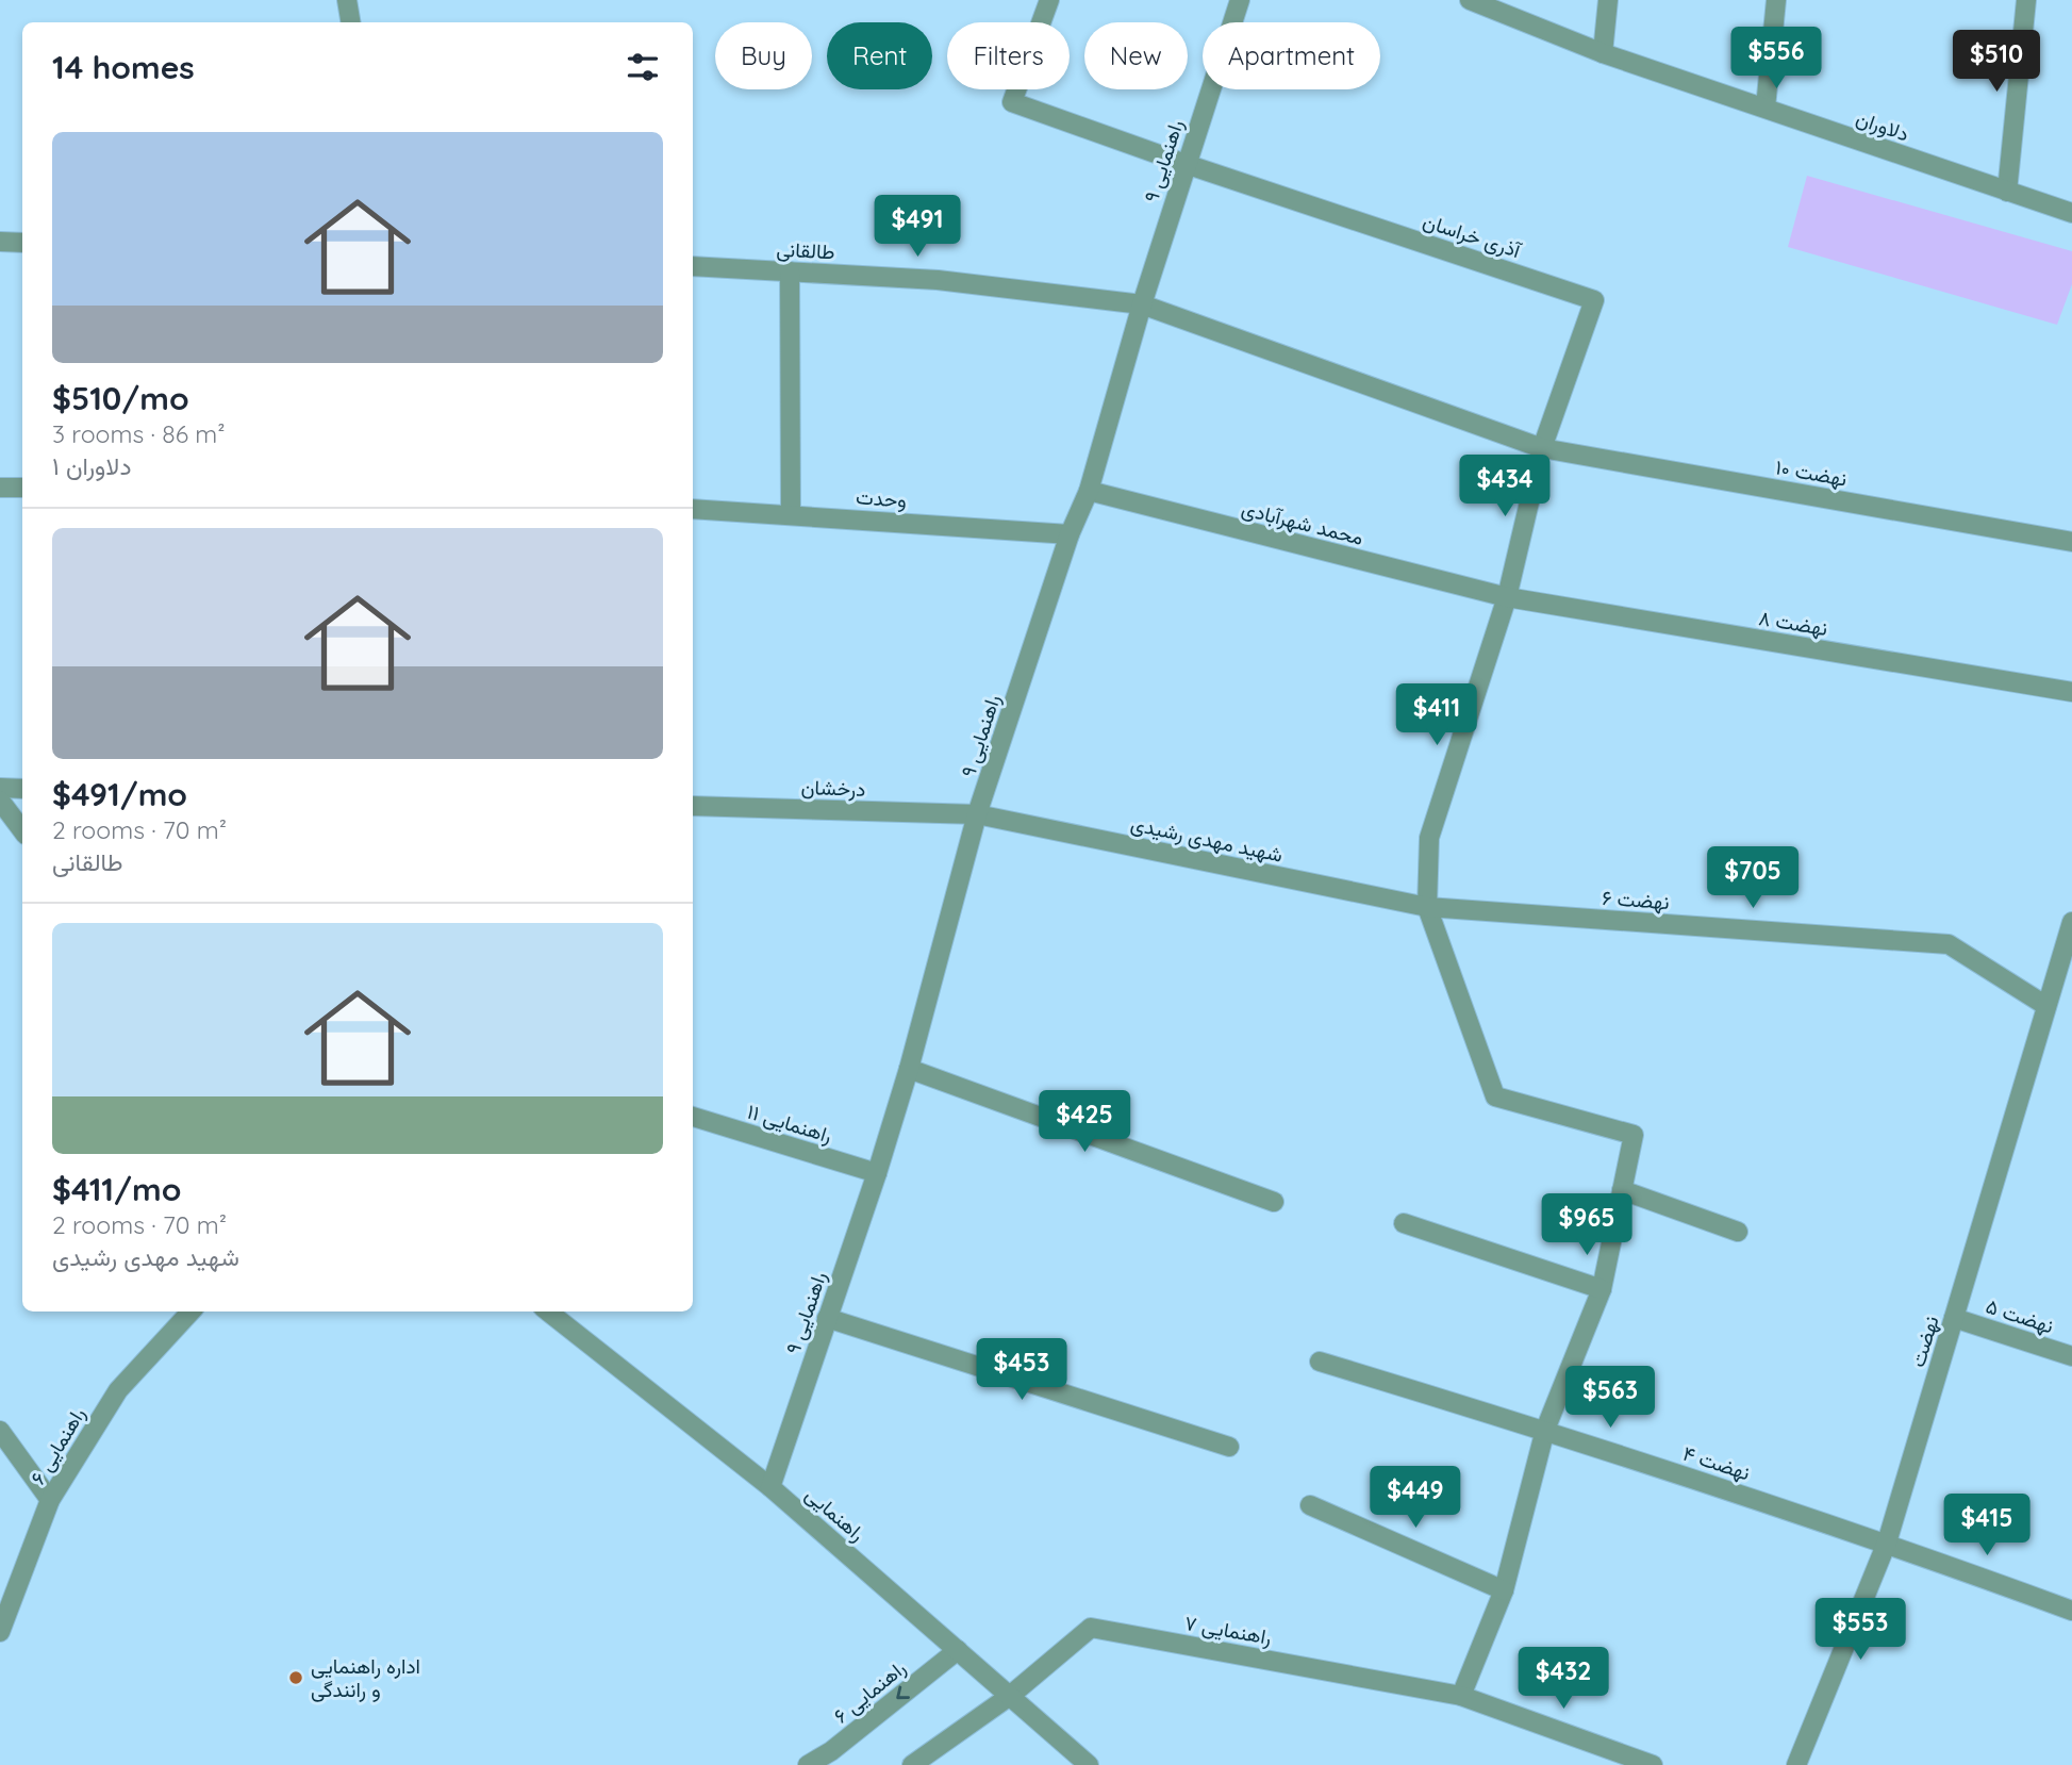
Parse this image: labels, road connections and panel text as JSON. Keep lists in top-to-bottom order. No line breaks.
{"streets":{"street":["دلاوران","راهنمایی ۹","آذری خراسان","طالقانی","نهضت ۱۰","وحدت","محمد شهرآبادی","نهضت ۸","درخشان","شهید مهدی رشیدی","نهضت ۶","راهنمایی ۱۱","نهضت ۵","نهضت","راهنمایی ۶","نهضت ۴","راهنمایی","راهنمایی ۷"]},"crossings":[["راهنمایی ۹","آذری خراسان"],["راهنمایی ۹","طالقانی"],["راهنمایی ۹","وحدت"],["راهنمایی ۹","محمد شهرآبادی"],["راهنمایی ۹","درخشان"],["راهنمایی ۹","شهید مهدی رشیدی"],["راهنمایی ۹","راهنمایی ۱۱"],["راهنمایی ۹","راهنمایی"],["آذری خراسان","طالقانی"],["آذری خراسان","نهضت ۱۰"],["طالقانی","نهضت ۱۰"],["محمد شهرآبادی","نهضت ۸"],["درخشان","شهید مهدی رشیدی"],["شهید مهدی رشیدی","نهضت ۶"],["نهضت ۶","نهضت"],["نهضت ۵","نهضت"],["نهضت","نهضت ۴"],["راهنمایی ۶","راهنمایی"],["راهنمایی","راهنمایی ۷"]],"places":["اداره راهنمایی و رانندگی"],"page":{"chip":["Buy","Rent","Filters","New","Apartment"],"heading":"14 homes","price":["$556","$510","$491","$434","$411","$705","$425","$965","$453","$563","$449","$415","$553","$432"],"list":[{"name":"$510/mo","note":"3 rooms · 86 m² · دلاوران ۱"},{"name":"$491/mo","note":"2 rooms · 70 m² · طالقانی"},{"name":"$411/mo","note":"2 rooms · 70 m² · شهید مهدی رشیدی"}]}}
